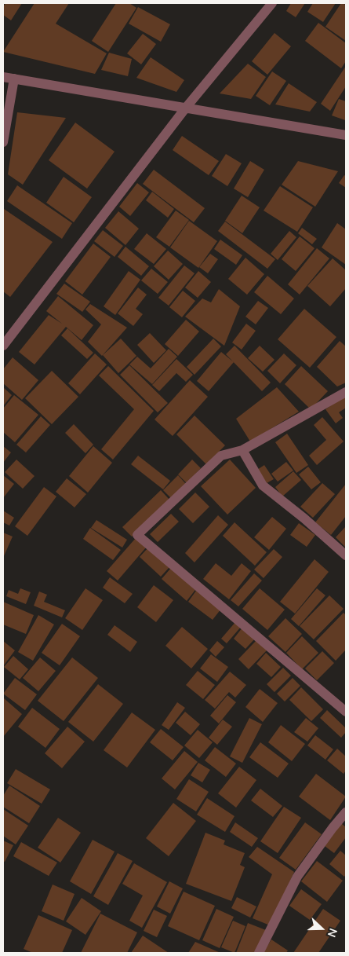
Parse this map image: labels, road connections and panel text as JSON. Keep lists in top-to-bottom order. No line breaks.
{"north":"right"}
